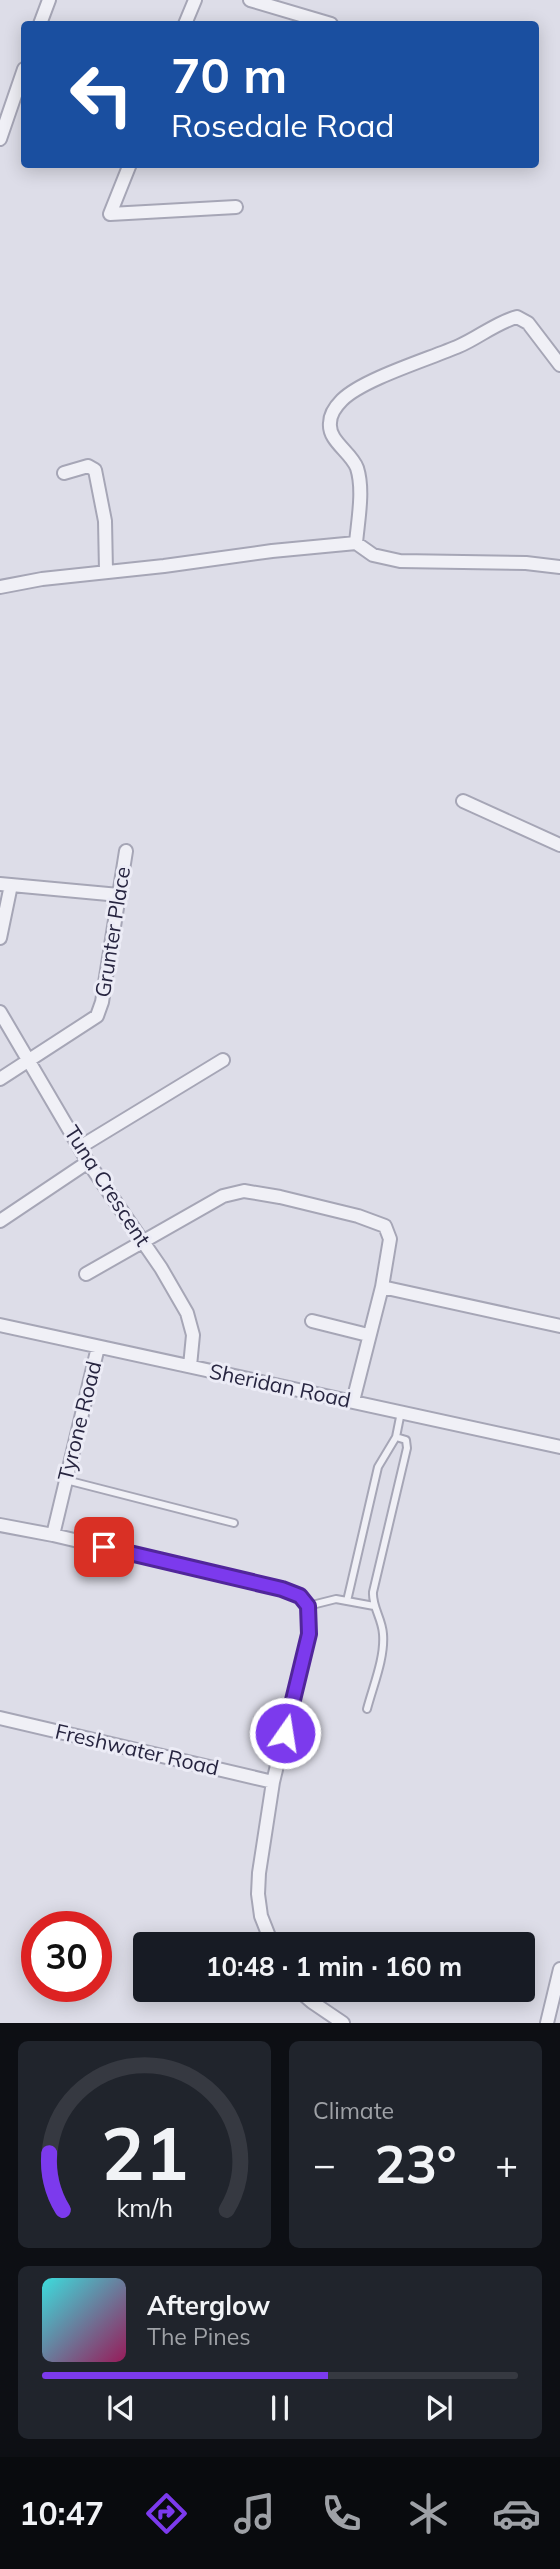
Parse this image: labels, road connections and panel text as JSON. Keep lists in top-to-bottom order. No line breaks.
{"streets":{"street":["Grunter Place","Tuna Crescent","Sheridan Road","Tyrone Road","Freshwater Road"]},"crossings":[["Grunter Place","Tuna Crescent"],["Tuna Crescent","Sheridan Road"],["Sheridan Road","Tyrone Road"]],"page":{"turn":["70 m","Rosedale Road"],"limit":"30","trip":"10:48 · 1 min · 160 m","tile":"Climate","heat":["−","23°","+"],"song":["Afterglow","The Pines"],"tabs":"10:47","gauge":["21","km/h"]}}
